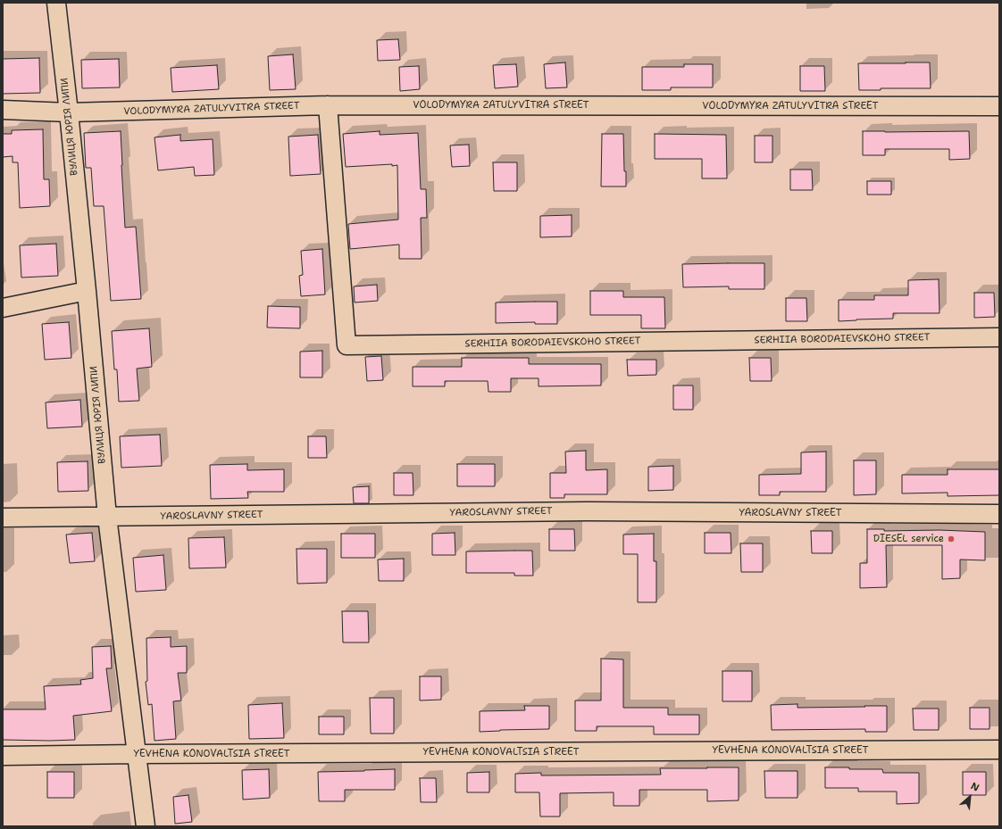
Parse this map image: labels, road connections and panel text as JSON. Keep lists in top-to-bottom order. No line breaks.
{"streets":{"street":["VOLODYMYRA ZATULYVITRA STREET","ВУЛИЦЯ ЮРІЯ ЛИПИ","SERHIIA BORODAIEVSKOHO STREET","YAROSLAVNY STREET","YEVHENA KONOVALTSIA STREET"]},"crossings":[["VOLODYMYRA ZATULYVITRA STREET","ВУЛИЦЯ ЮРІЯ ЛИПИ"],["VOLODYMYRA ZATULYVITRA STREET","SERHIIA BORODAIEVSKOHO STREET"],["ВУЛИЦЯ ЮРІЯ ЛИПИ","YAROSLAVNY STREET"],["ВУЛИЦЯ ЮРІЯ ЛИПИ","YEVHENA KONOVALTSIA STREET"]],"places":["DIESEL service"],"north":"top right"}
